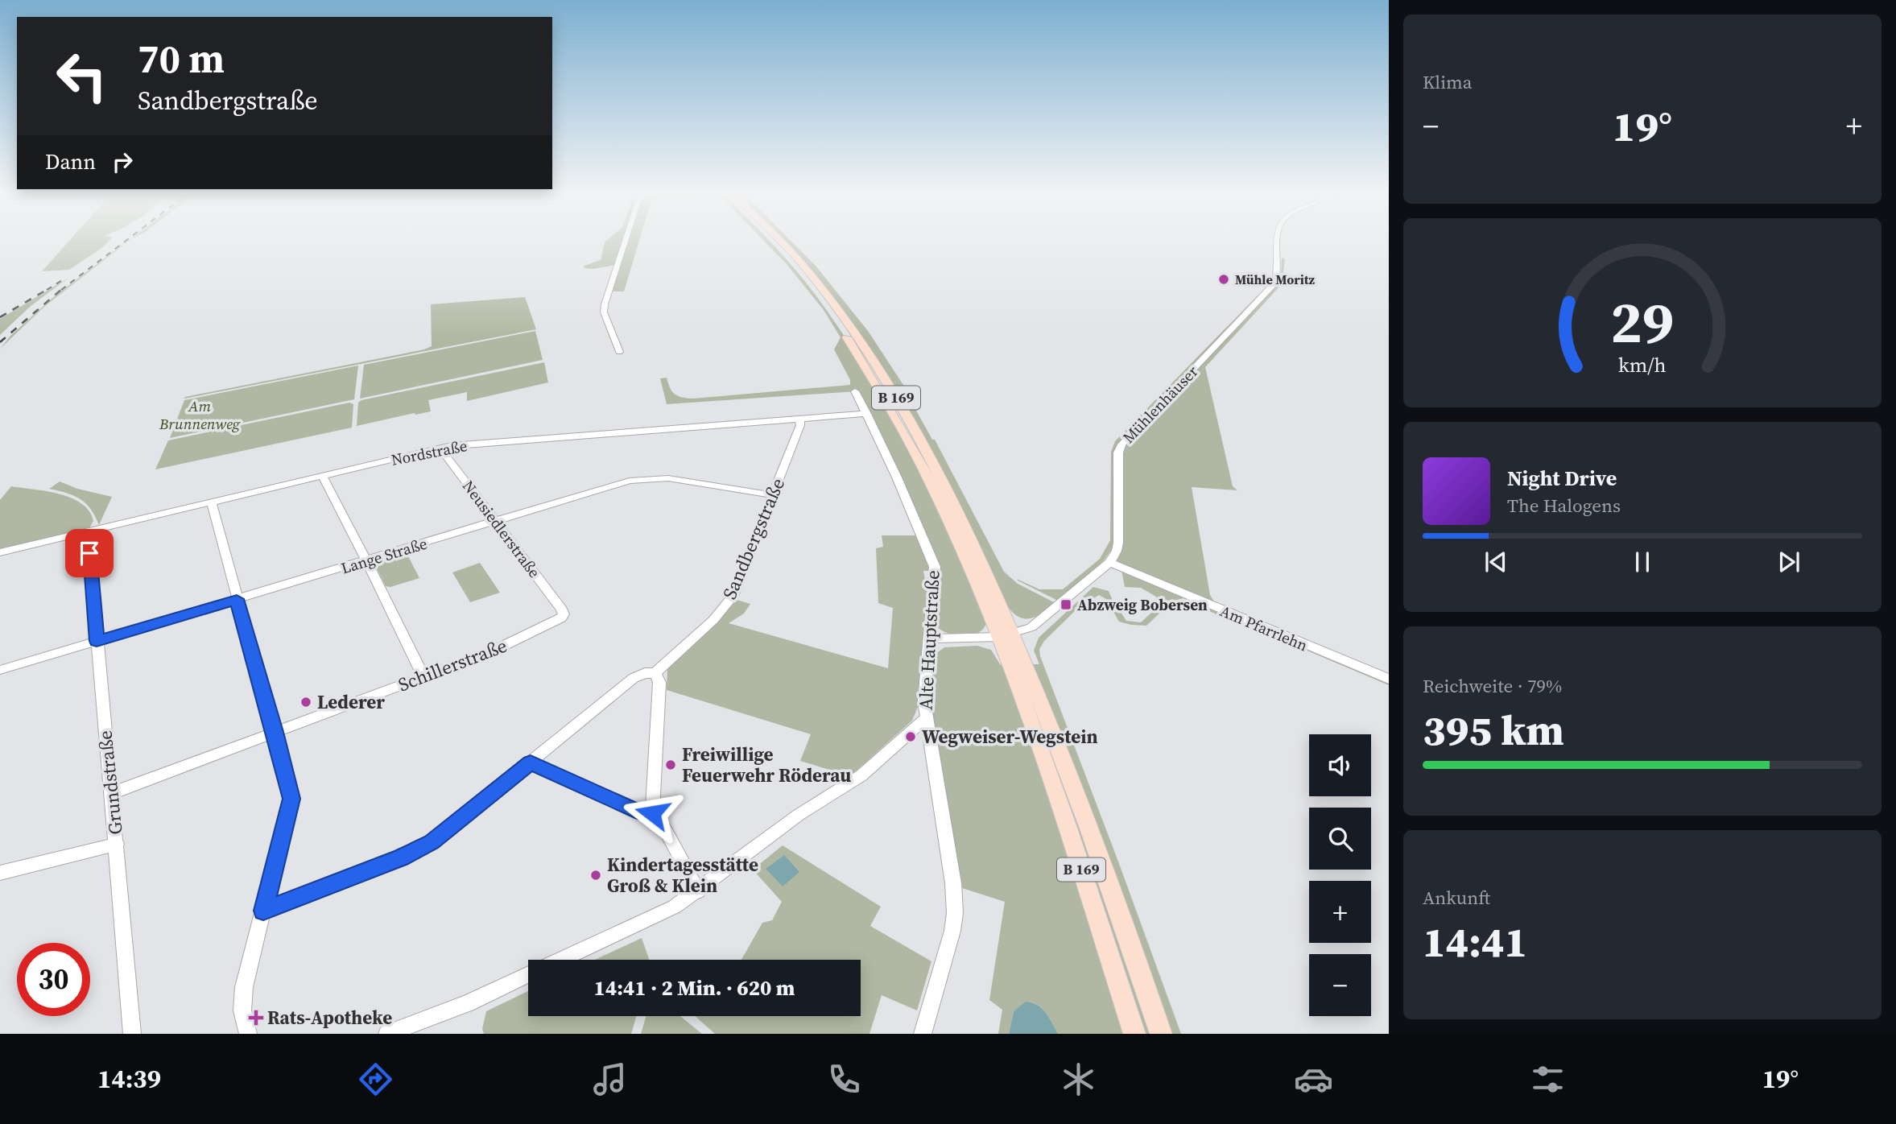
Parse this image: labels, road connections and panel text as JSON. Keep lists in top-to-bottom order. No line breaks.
{"streets":{"main road":["B 169"],"street":["Mühlenhäuser","Nordstraße","Neusiedlerstraße","Sandbergstraße","Lange Straße","Am Pfarrlehn","Alte Hauptstraße","Schillerstraße","Grundstraße"]},"crossings":[["B 169","Mühlenhäuser"],["Mühlenhäuser","Am Pfarrlehn"],["Nordstraße","Neusiedlerstraße"],["Nordstraße","Sandbergstraße"],["Nordstraße","Alte Hauptstraße"],["Nordstraße","Grundstraße"],["Neusiedlerstraße","Lange Straße"],["Neusiedlerstraße","Schillerstraße"],["Sandbergstraße","Lange Straße"],["Lange Straße","Grundstraße"],["Schillerstraße","Grundstraße"]],"parks":["Am Brunnenweg"],"places":{"other":["Mühle Moritz","Lederer","Wegweiser-Wegstein","Freiwillige Feuerwehr Röderau","Kindertagesstätte Groß & Klein"],"transit":["Abzweig Bobersen"],"health":["Rats-Apotheke"]},"page":{"tile":["Klima",["Reichweite · 79%","395 km"],["Ankunft","14:41"]],"turn":["70 m","Sandbergstraße"],"heat":["−","19°","+"],"then":"Dann","song":["Night Drive","The Halogens"],"map_buttons":["+","−"],"limit":"30","trip":"14:41 · 2 Min. · 620 m","tabs":["14:39","19°"],"gauge":["29","km/h"]}}
